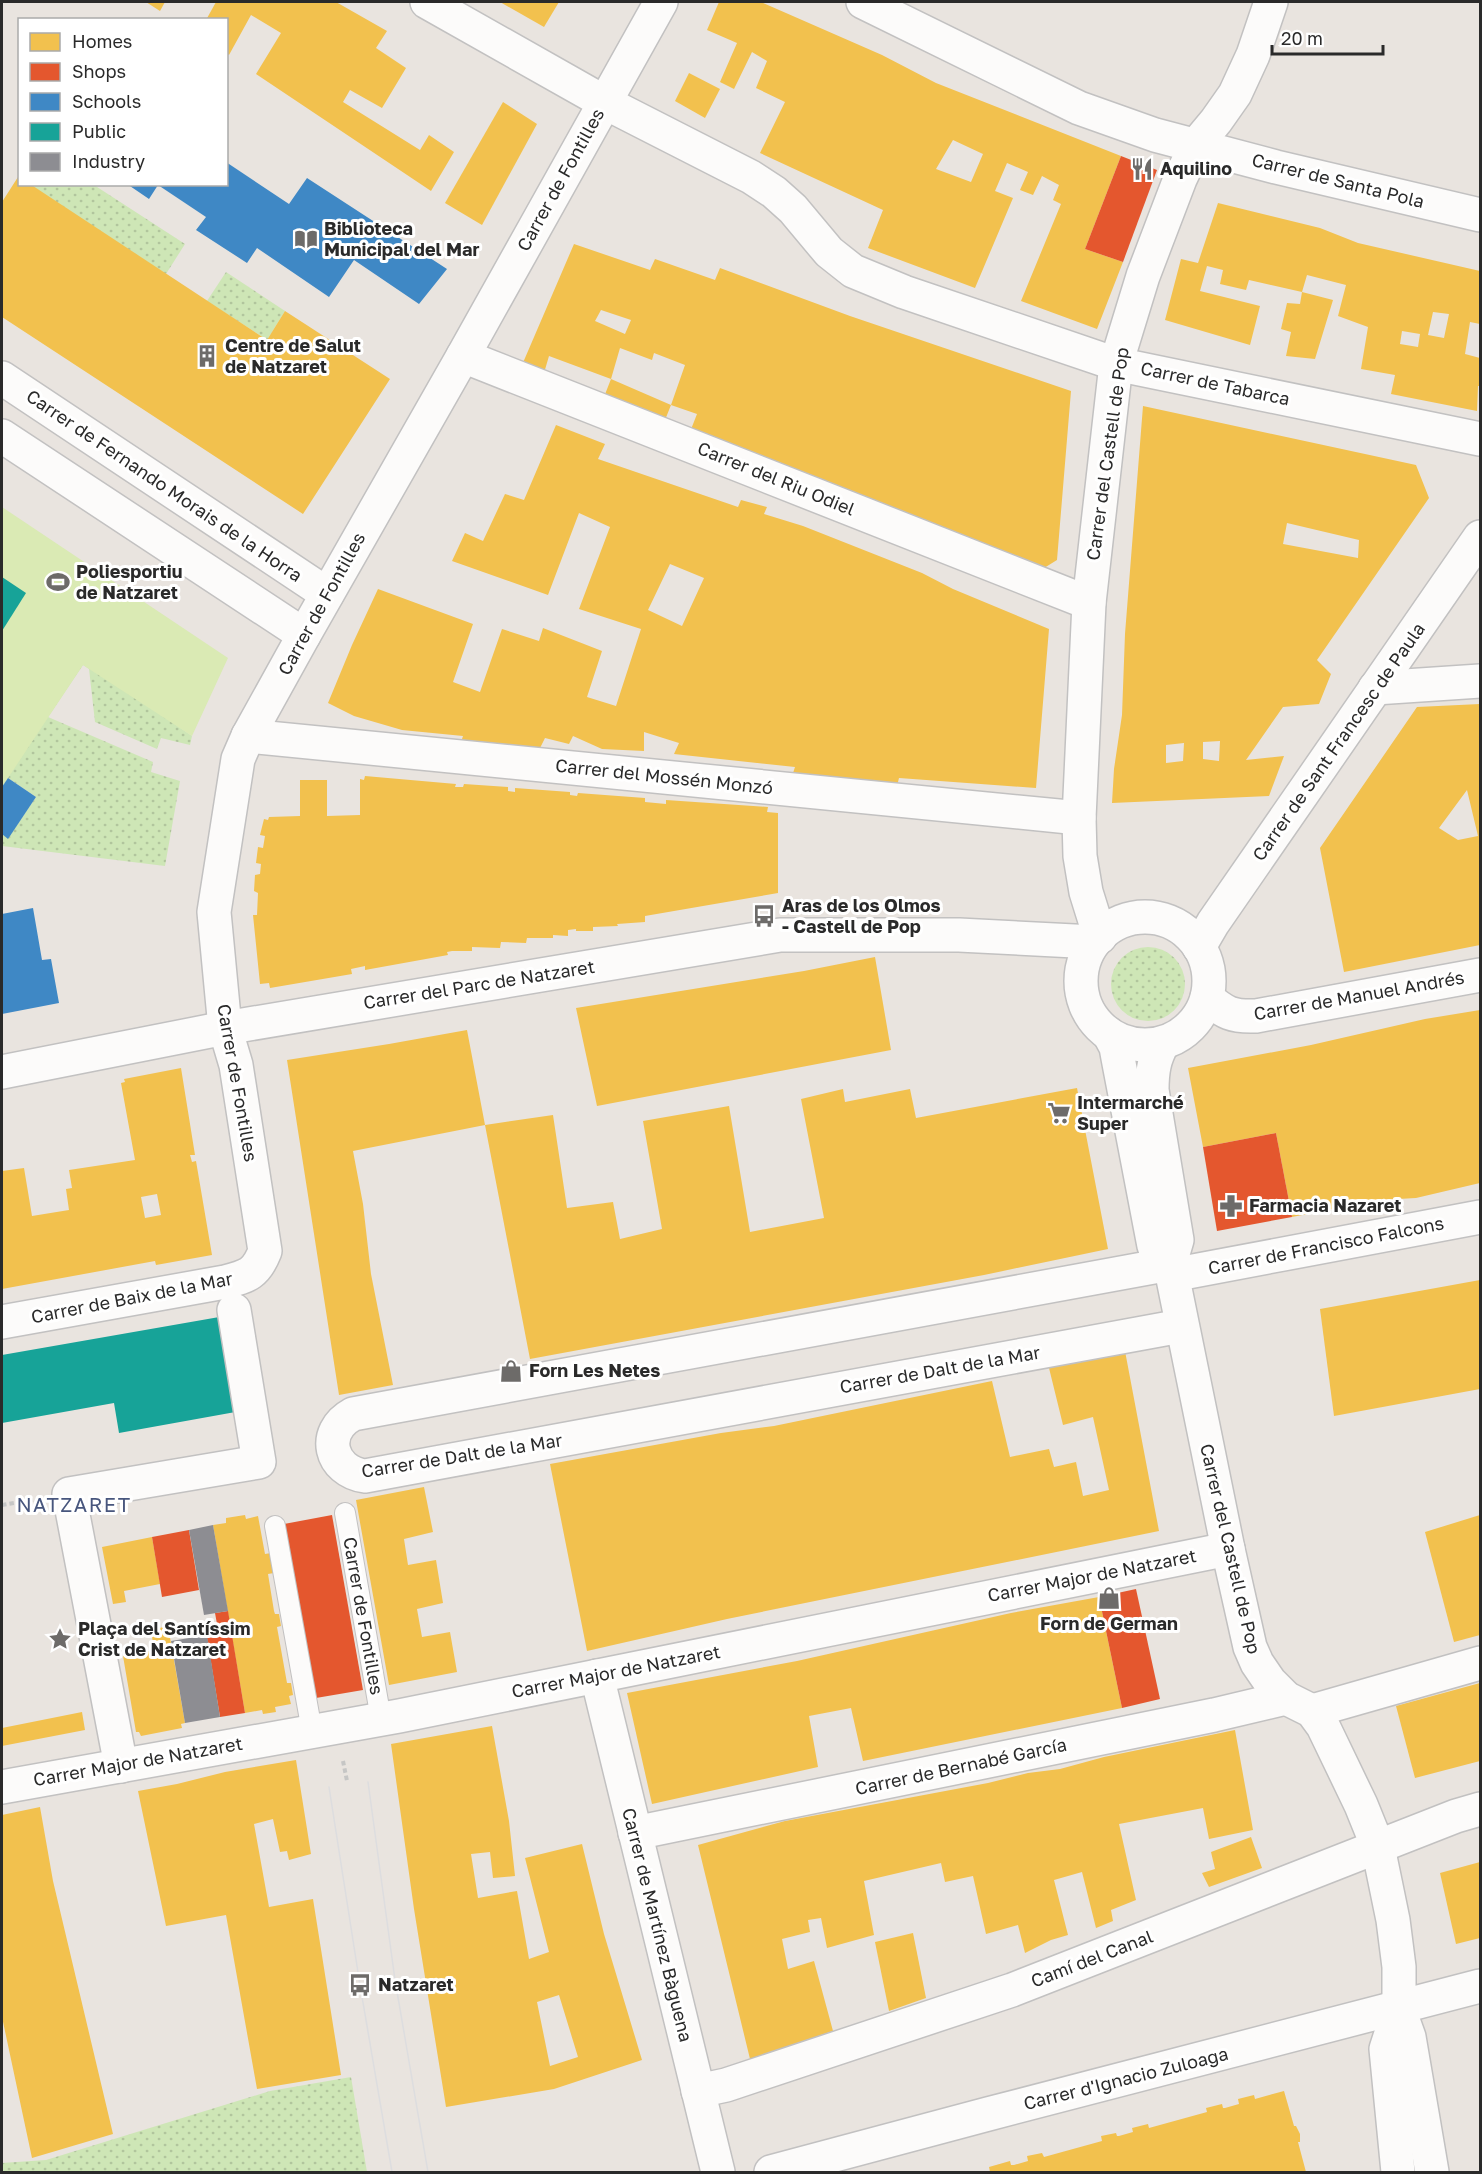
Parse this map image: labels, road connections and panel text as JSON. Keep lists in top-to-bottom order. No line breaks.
{"streets":{"street":["Carrer de Fontilles","Carrer de Santa Pola","Carrer de Tabarca","Carrer del Castell de Pop","Carrer del Riu Odiel","Carrer de Fernando Morais de la Horra","Carrer de Sant Francesc de Paula","Carrer del Mossén Monzó","Carrer del Parc de Natzaret","Carrer de Manuel Andrés","Carrer de Francisco Falcons","Carrer de Baix de la Mar","Carrer de Dalt de la Mar","Carrer Major de Natzaret","Carrer de Bernabé García","Carrer de Martínez Bàguena","Camí del Canal","Carrer d'Ignacio Zuloaga"]},"crossings":[["Carrer de Fontilles","Carrer de Tabarca"],["Carrer de Fontilles","Carrer del Riu Odiel"],["Carrer de Fontilles","Carrer de Fernando Morais de la Horra"],["Carrer de Fontilles","Carrer del Mossén Monzó"],["Carrer de Fontilles","Carrer del Parc de Natzaret"],["Carrer de Fontilles","Carrer de Baix de la Mar"],["Carrer de Fontilles","Carrer Major de Natzaret"],["Carrer de Santa Pola","Carrer del Castell de Pop"],["Carrer de Tabarca","Carrer del Castell de Pop"],["Carrer del Castell de Pop","Carrer del Riu Odiel"],["Carrer del Castell de Pop","Carrer de Sant Francesc de Paula"],["Carrer del Castell de Pop","Carrer del Mossén Monzó"],["Carrer del Castell de Pop","Carrer del Parc de Natzaret"],["Carrer del Castell de Pop","Carrer de Manuel Andrés"],["Carrer del Castell de Pop","Carrer de Francisco Falcons"],["Carrer del Castell de Pop","Carrer de Dalt de la Mar"],["Carrer del Castell de Pop","Carrer Major de Natzaret"],["Carrer del Castell de Pop","Carrer de Bernabé García"],["Carrer del Castell de Pop","Camí del Canal"],["Carrer del Castell de Pop","Carrer d'Ignacio Zuloaga"],["Carrer de Sant Francesc de Paula","Carrer del Parc de Natzaret"],["Carrer de Sant Francesc de Paula","Carrer de Manuel Andrés"],["Carrer del Parc de Natzaret","Carrer de Manuel Andrés"],["Carrer de Francisco Falcons","Carrer de Dalt de la Mar"],["Carrer Major de Natzaret","Carrer de Martínez Bàguena"],["Carrer de Bernabé García","Carrer de Martínez Bàguena"],["Carrer de Martínez Bàguena","Camí del Canal"]],"districts":["NATZARET"],"places":{"restaurant":["Aquilino"],"library":["Biblioteca Municipal del Mar"],"building":["Centre de Salut de Natzaret"],"sports":["Poliesportiu de Natzaret"],"bus stop":["Aras de los Olmos - Castell de Pop","Natzaret"],"supermarket":["Intermarché Super"],"pharmacy":["Farmacia Nazaret"],"shop":["Forn Les Netes","Forn de German"],"place":["Plaça del Santíssim Crist de Natzaret"]},"legend":["Homes","Shops","Schools","Public","Industry"],"scale_bar":"20 m"}
